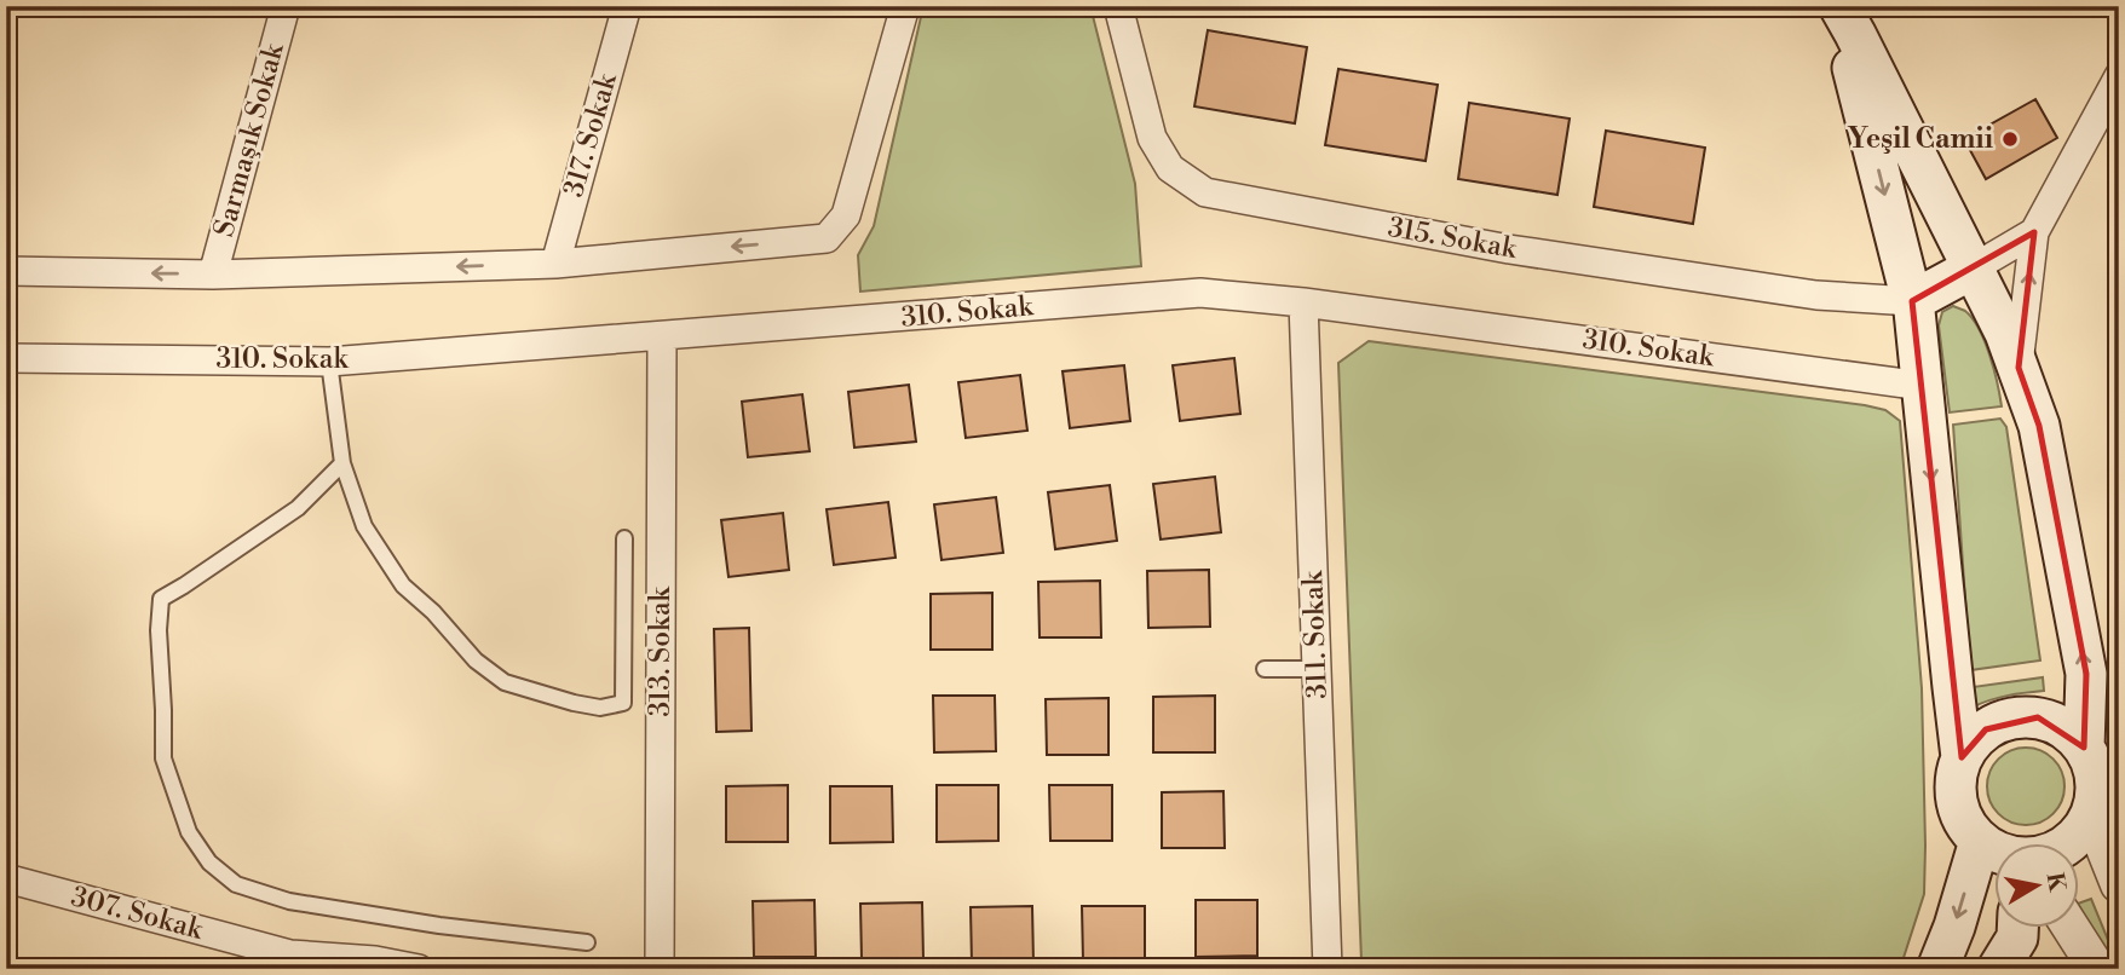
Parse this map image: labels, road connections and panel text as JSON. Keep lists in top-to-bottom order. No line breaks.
{"streets":{"street":["317. Sokak","Sarmaşık Sokak","315. Sokak","310. Sokak","311. Sokak","313. Sokak","307. Sokak"]},"crossings":[["310. Sokak","311. Sokak"],["310. Sokak","313. Sokak"]],"places":["Yeşil Camii"],"north":"right"}
